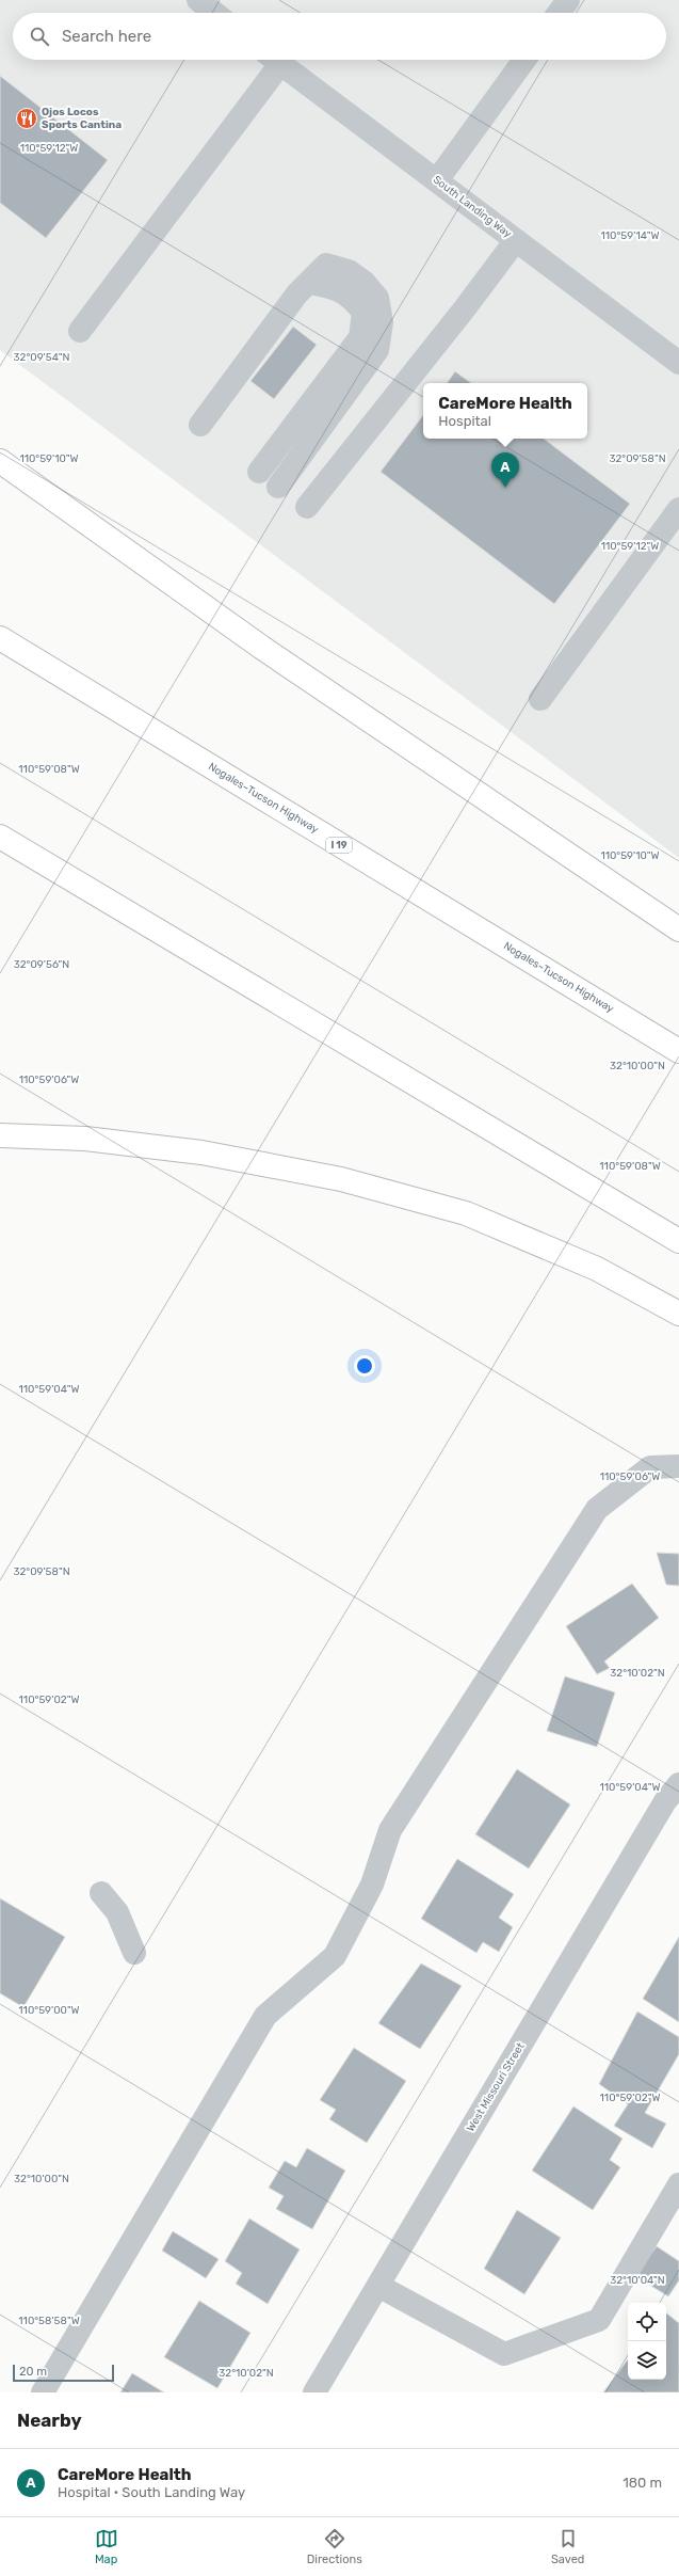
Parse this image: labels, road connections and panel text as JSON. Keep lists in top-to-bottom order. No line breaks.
{"streets":{"main road":["Nogales–Tucson Highway","I 19"],"street":["South Landing Way","West Missouri Street"]},"places":{"restaurant":["Ojos Locos Sports Cantina"]},"scale_bar":"20 m","page":{"search":"Search here","popup":["CareMore Health","Hospital"],"pins":"A","scale":"20 m","heading":"Nearby","list":[{"mark":"A","name":"CareMore Health","note":"Hospital · South Landing Way","value":"180 m"}],"nav":["Map","Directions","Saved"]},"coordinates":["110°59'12\"W","110°59'14\"W","32°09'54\"N","32°09'58\"N","110°59'10\"W","110°59'08\"W","32°09'56\"N","32°10'00\"N","110°59'06\"W","110°59'04\"W","32°10'02\"N","110°59'02\"W","110°59'00\"W","32°10'04\"N","110°58'58\"W"]}
